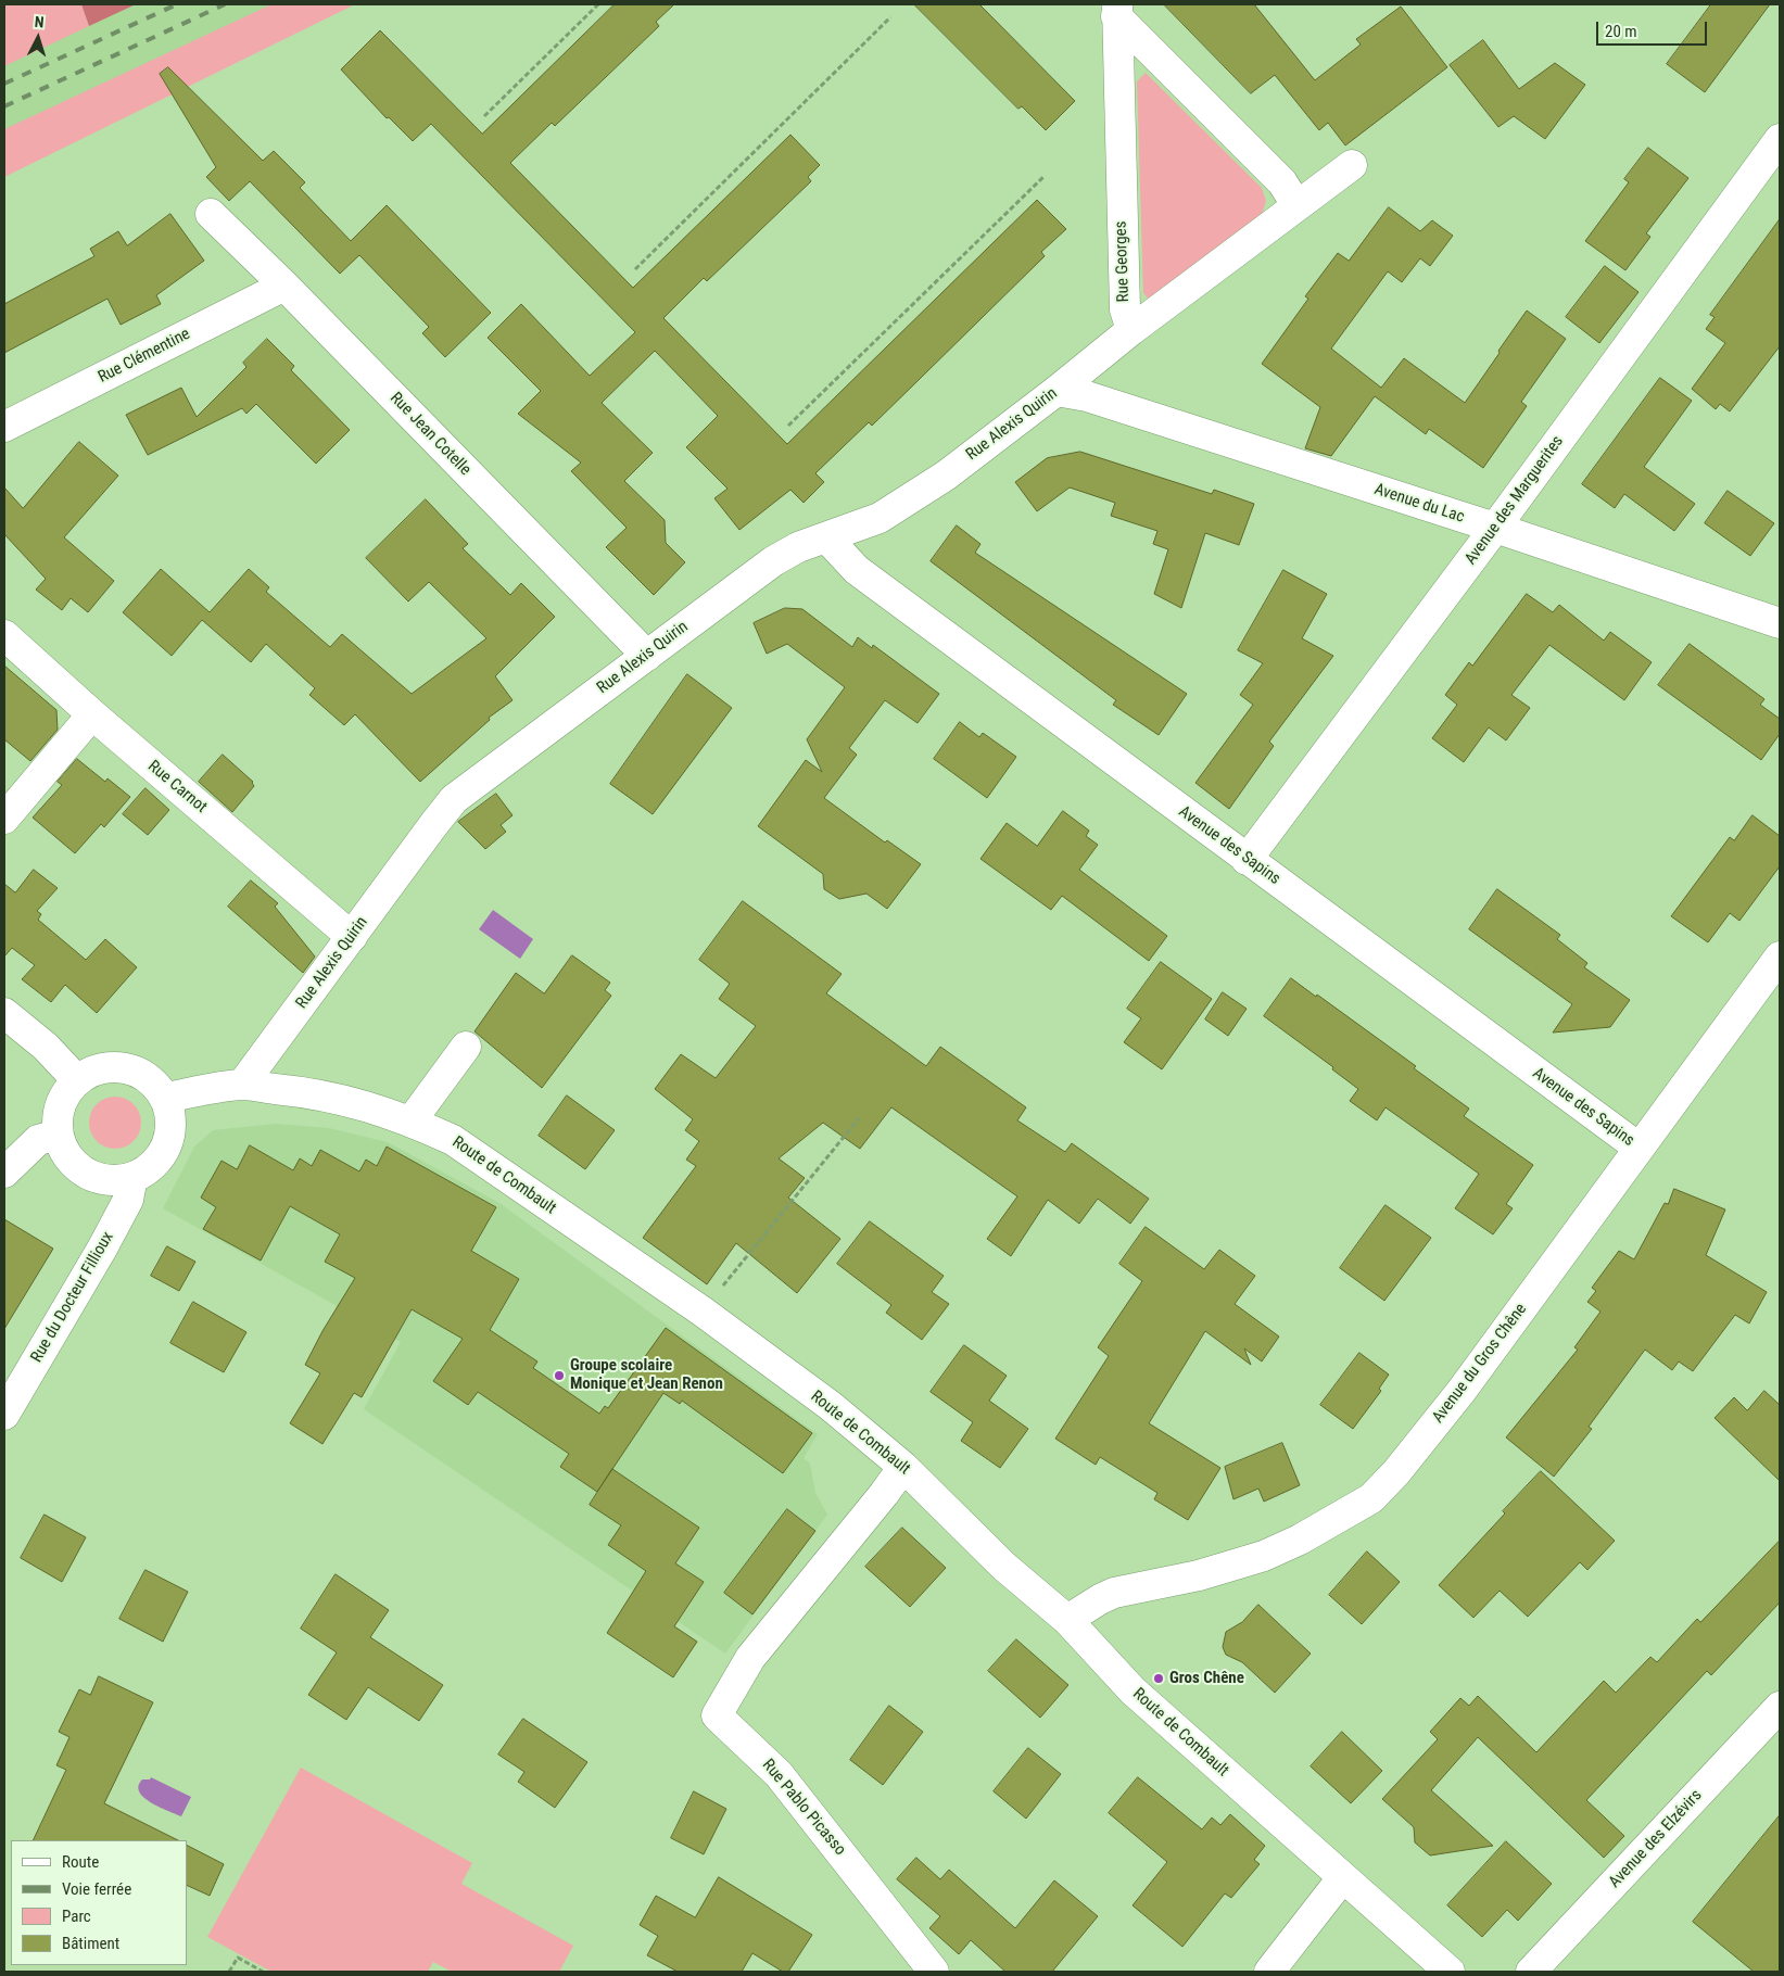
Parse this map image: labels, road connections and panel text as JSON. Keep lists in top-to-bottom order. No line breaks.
{"streets":{"street":["Rue Georges","Rue Clémentine","Rue Alexis Quirin","Rue Jean Cotelle","Avenue des Marguerites","Avenue du Lac","Rue Carnot","Avenue des Sapins","Route de Combault","Rue du Docteur Fillioux","Avenue du Gros Chêne","Rue Pablo Picasso","Avenue des Elzévirs"]},"crossings":[["Rue Georges","Rue Alexis Quirin"],["Rue Clémentine","Rue Jean Cotelle"],["Rue Alexis Quirin","Rue Jean Cotelle"],["Rue Alexis Quirin","Avenue du Lac"],["Rue Alexis Quirin","Rue Carnot"],["Rue Alexis Quirin","Avenue des Sapins"],["Rue Alexis Quirin","Route de Combault"],["Avenue des Marguerites","Avenue du Lac"],["Avenue des Marguerites","Avenue des Sapins"],["Avenue des Sapins","Avenue du Gros Chêne"],["Route de Combault","Rue du Docteur Fillioux"],["Route de Combault","Avenue du Gros Chêne"],["Route de Combault","Rue Pablo Picasso"]],"places":["Groupe scolaire Monique et Jean Renon","Gros Chêne"],"legend":["Route","Voie ferrée","Parc","Bâtiment"],"scale_bar":"20 m","north":"top"}
